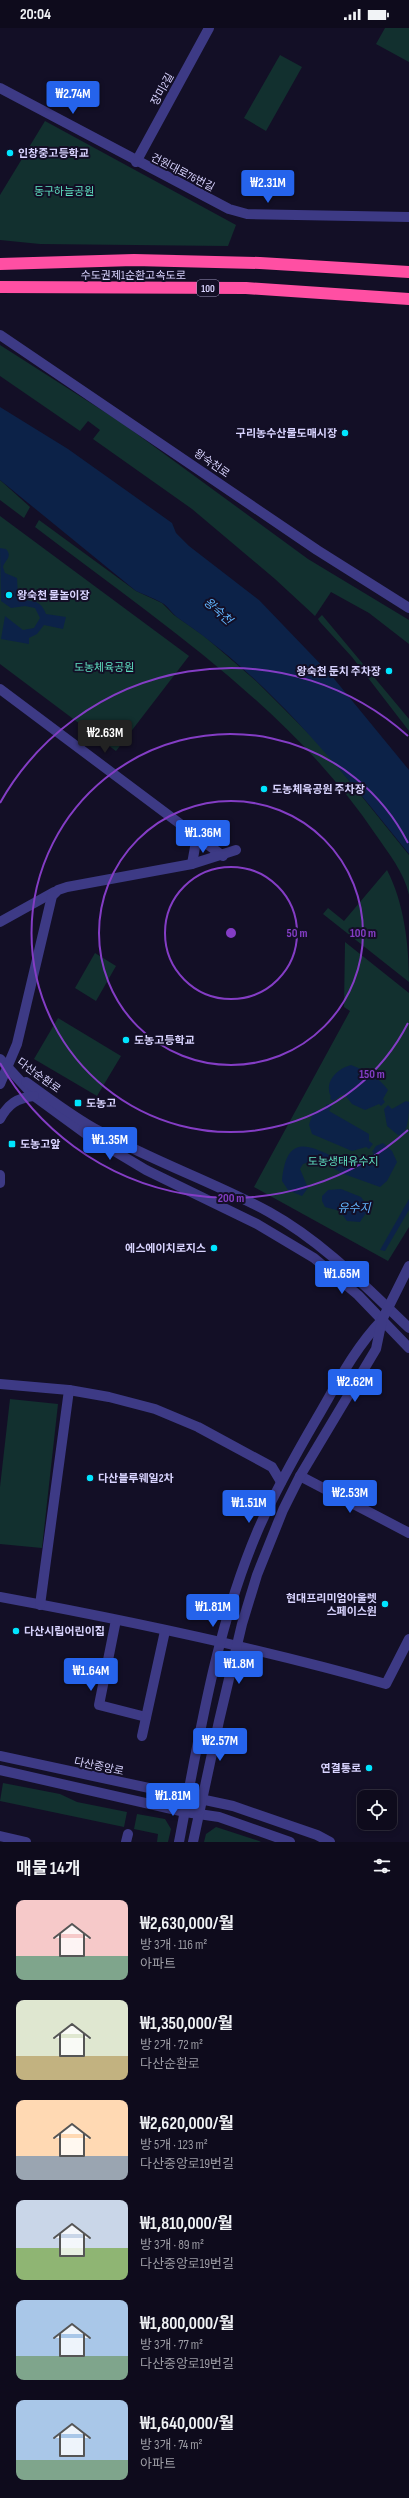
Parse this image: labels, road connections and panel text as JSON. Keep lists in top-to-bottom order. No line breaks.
{"streets":{"highway":["수도권제1순환고속도로","100"],"street":["장미2길","건원대로76번길","왕숙천로","다산순환로","다산중앙로"]},"crossings":[["장미2길","건원대로76번길"]],"water":["왕숙천","유수지"],"parks":["동구하늘공원","도농체육공원","도농생태유수지"],"places":{"other":["인창중고등학교","구리농수산물도매시장","왕숙천 물놀이장","왕숙천 둔치 주차장","도농체육공원 주차장","도농고등학교","에스에이치로지스","다산블루웨일2차","현대프리미엄아울렛 스페이스원","다산시립어린이집","연결통로"],"transit":["도농고","도농고앞"]},"page":{"status":"20:04","price":["₩2.74M","₩2.31M","₩2.63M","₩1.36M","₩1.35M","₩1.65M","₩2.62M","₩2.53M","₩1.51M","₩1.81M","₩1.8M","₩1.64M","₩2.57M","₩1.81M"],"heading":"매물 14개","list":[{"name":"₩2,630,000/월","note":"방 3개 · 116 m² · 아파트"},{"name":"₩1,350,000/월","note":"방 2개 · 72 m² · 다산순환로"},{"name":"₩2,620,000/월","note":"방 5개 · 123 m² · 다산중앙로19번길"},{"name":"₩1,810,000/월","note":"방 3개 · 89 m² · 다산중앙로19번길"},{"name":"₩1,800,000/월","note":"방 3개 · 77 m² · 다산중앙로19번길"},{"name":"₩1,640,000/월","note":"방 3개 · 74 m² · 아파트"}]},"rings":["50 m","100 m","150 m","200 m"]}
